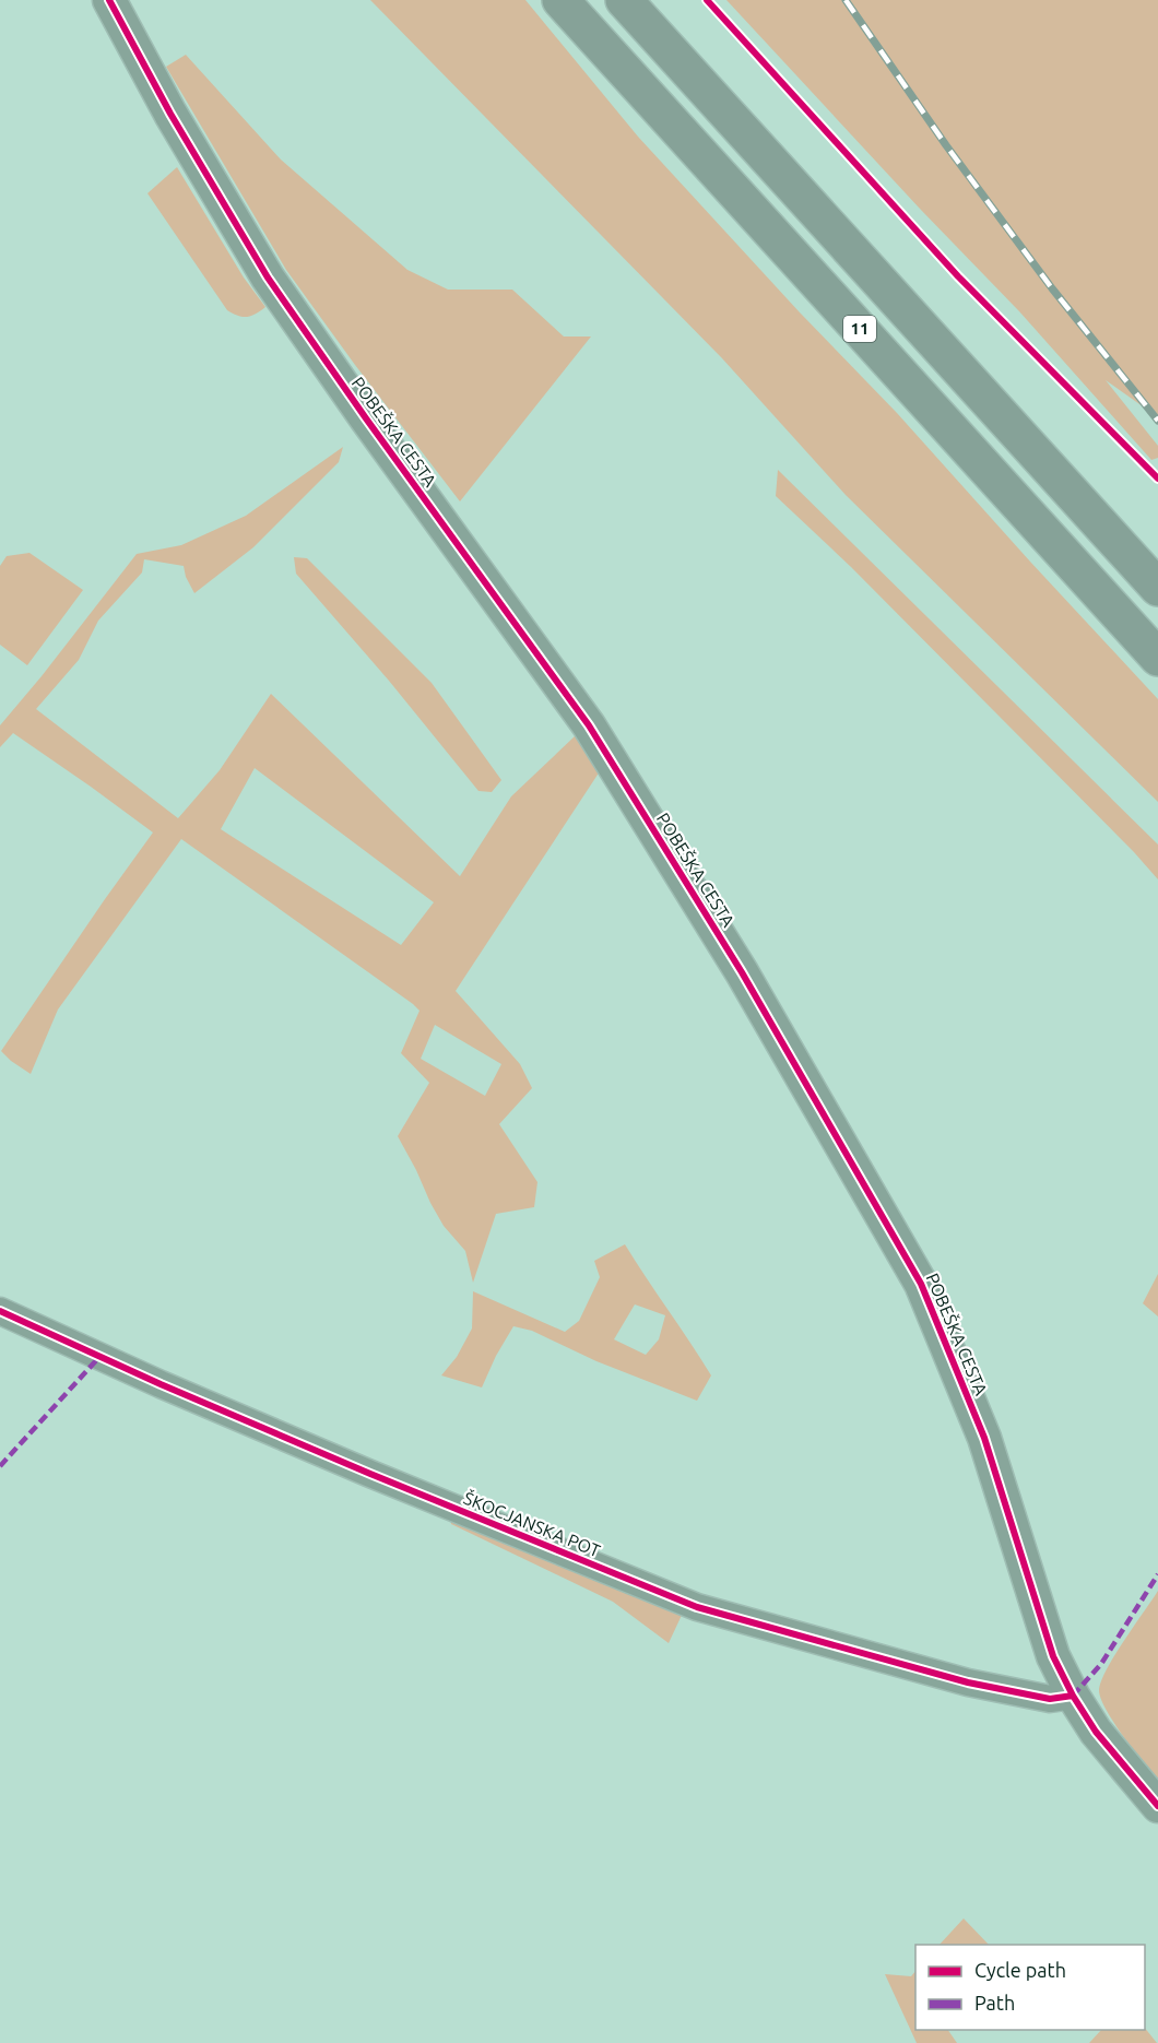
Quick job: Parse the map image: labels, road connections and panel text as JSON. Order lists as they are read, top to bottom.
{
  "streets": {
    "highway": ["11"],
    "street": ["POBEŠKA CESTA", "ŠKOCJANSKA POT"]
  },
  "crossings": [
    ["POBEŠKA CESTA", "ŠKOCJANSKA POT"]
  ],
  "legend": ["Cycle path", "Path"]
}
